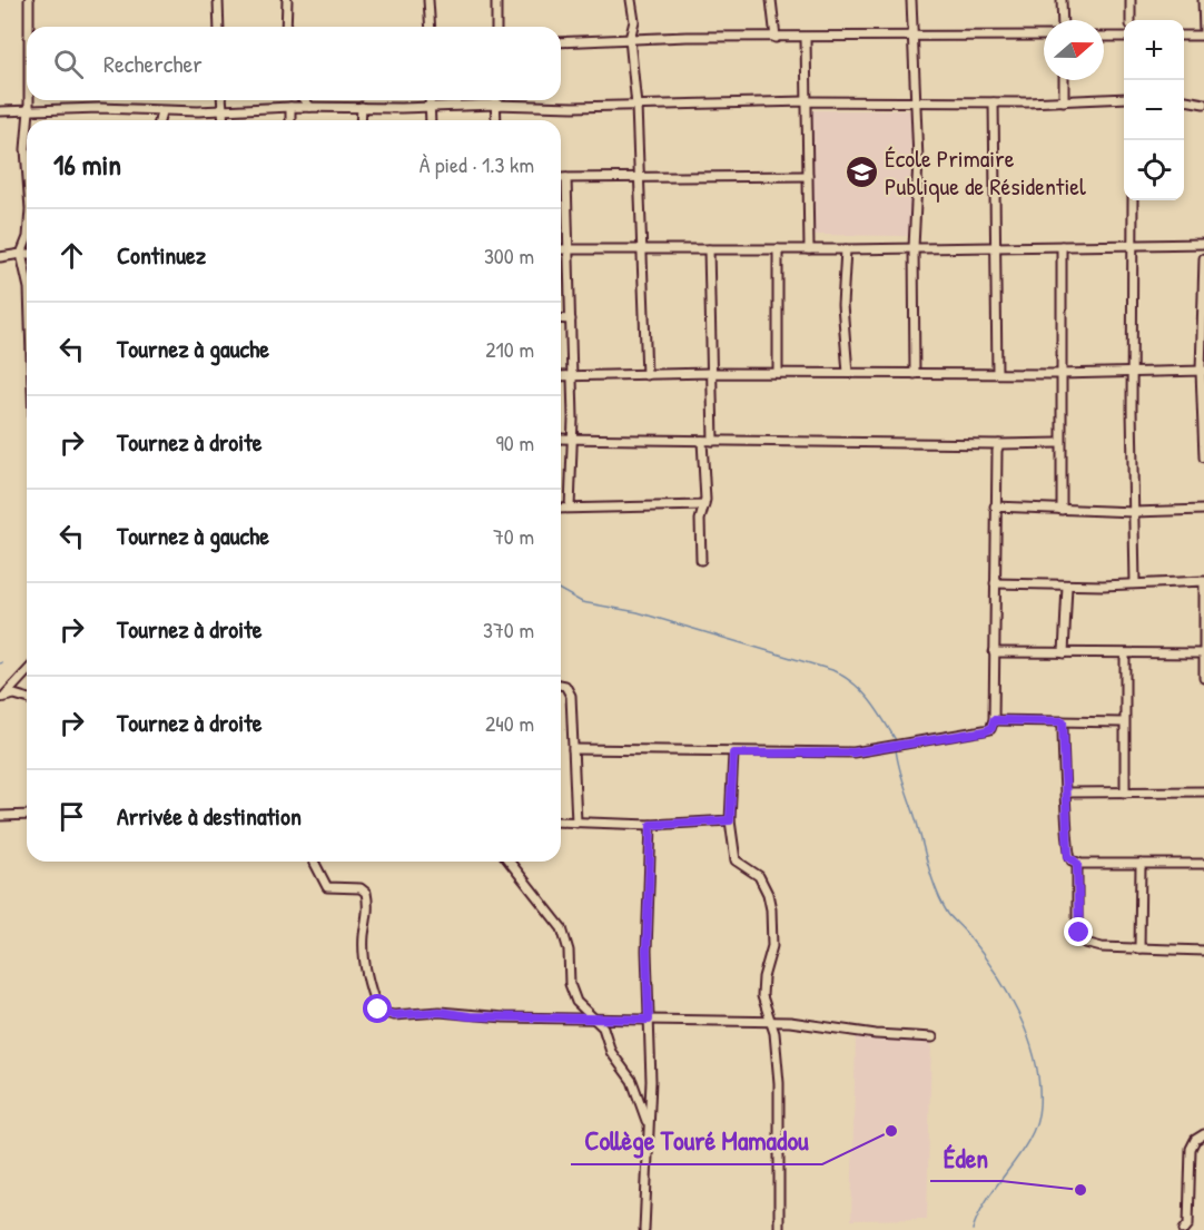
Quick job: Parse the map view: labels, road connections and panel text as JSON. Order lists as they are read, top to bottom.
{
  "places": {
    "school or university": ["École Primaire Publique de Résidentiel"],
    "other": ["Collège Touré Mamadou", "Éden"]
  },
  "north": "right",
  "page": {
    "map_buttons": ["+", "−"],
    "search": "Rechercher",
    "heading": ["16 min", "À pied · 1.3 km"],
    "list": [
      ["Continuez", "300 m"],
      ["Tournez à gauche", "210 m"],
      ["Tournez à droite", "90 m"],
      ["Tournez à gauche", "70 m"],
      ["Tournez à droite", "370 m"],
      ["Tournez à droite", "240 m"],
      "Arrivée à destination"
    ]
  }
}
